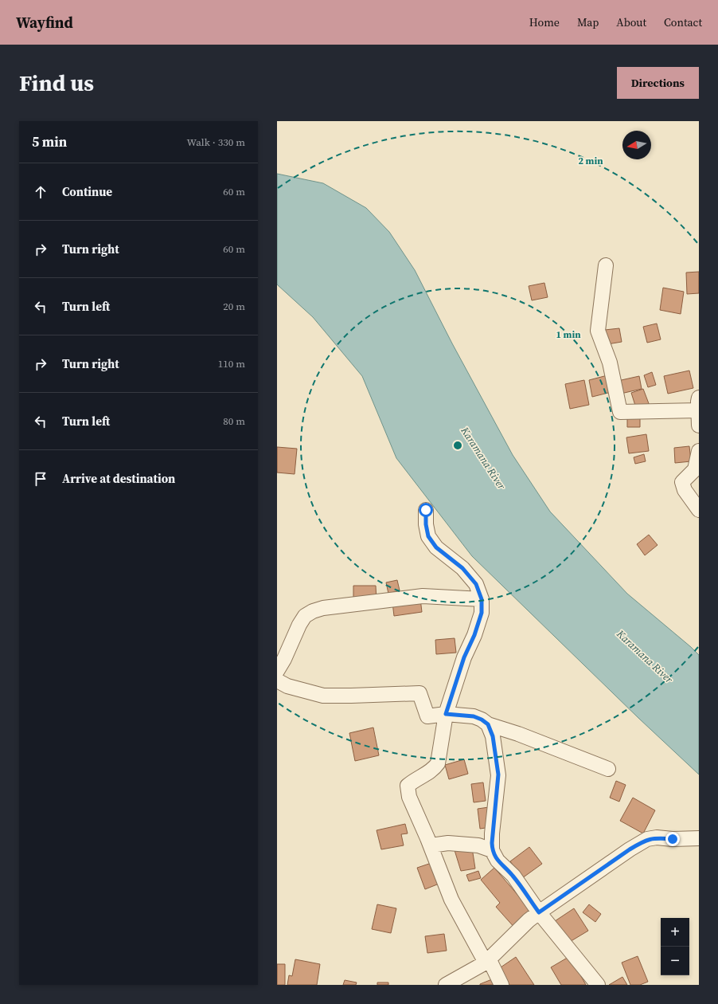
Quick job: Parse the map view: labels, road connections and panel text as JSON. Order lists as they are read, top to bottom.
{
  "water": ["Karamana River"],
  "north": "left",
  "page": {
    "header": "Wayfind",
    "nav": [
      "Home",
      "Map",
      "About",
      "Contact"
    ],
    "buttons": "Directions",
    "title": "Find us",
    "heading": ["5 min", "Walk · 330 m"],
    "list": [
      ["Continue", "60 m"],
      ["Turn right", "60 m"],
      ["Turn left", "20 m"],
      ["Turn right", "110 m"],
      ["Turn left", "80 m"],
      "Arrive at destination"
    ],
    "map_buttons": ["+", "−"]
  },
  "rings": ["2 min", "1 min"]
}
